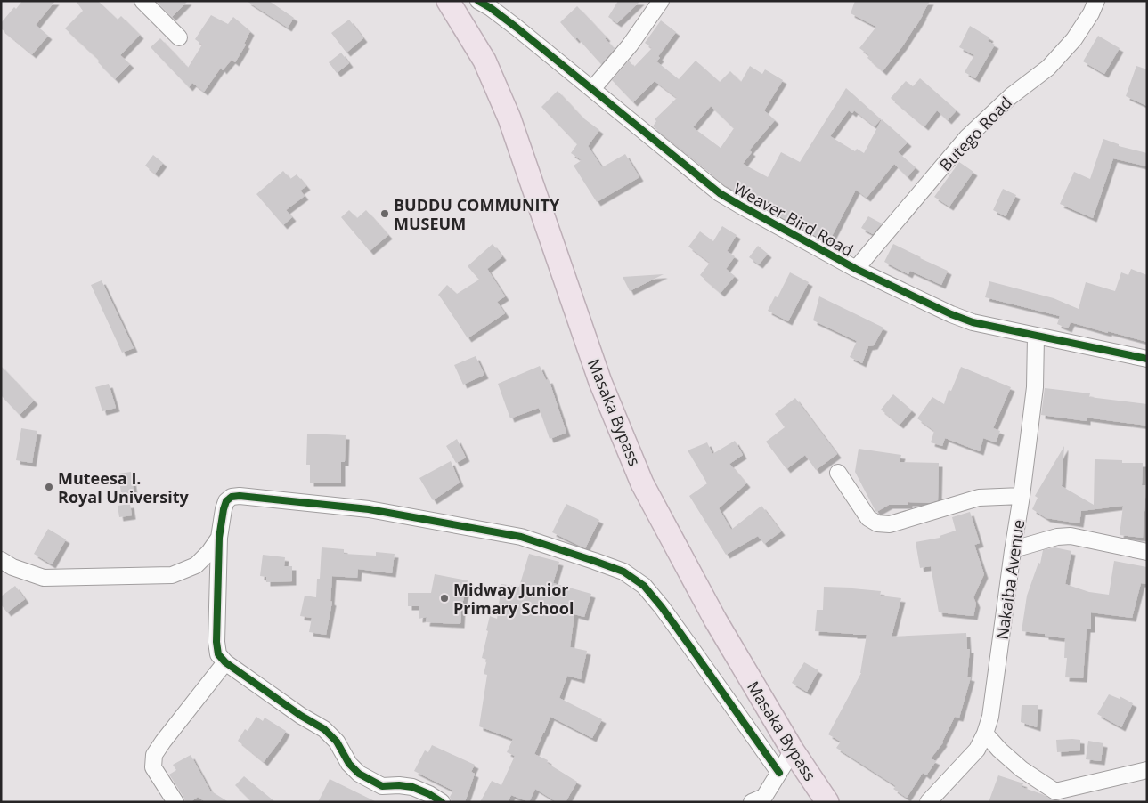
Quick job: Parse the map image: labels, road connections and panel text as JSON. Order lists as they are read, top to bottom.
{
  "streets": {
    "highway": ["Masaka Bypass"],
    "street": ["Butego Road", "Weaver Bird Road", "Nakaiba Avenue"]
  },
  "crossings": [
    ["Butego Road", "Weaver Bird Road"],
    ["Weaver Bird Road", "Nakaiba Avenue"]
  ],
  "places": ["BUDDU COMMUNITY MUSEUM", "Muteesa I. Royal University", "Midway Junior Primary School"]
}
